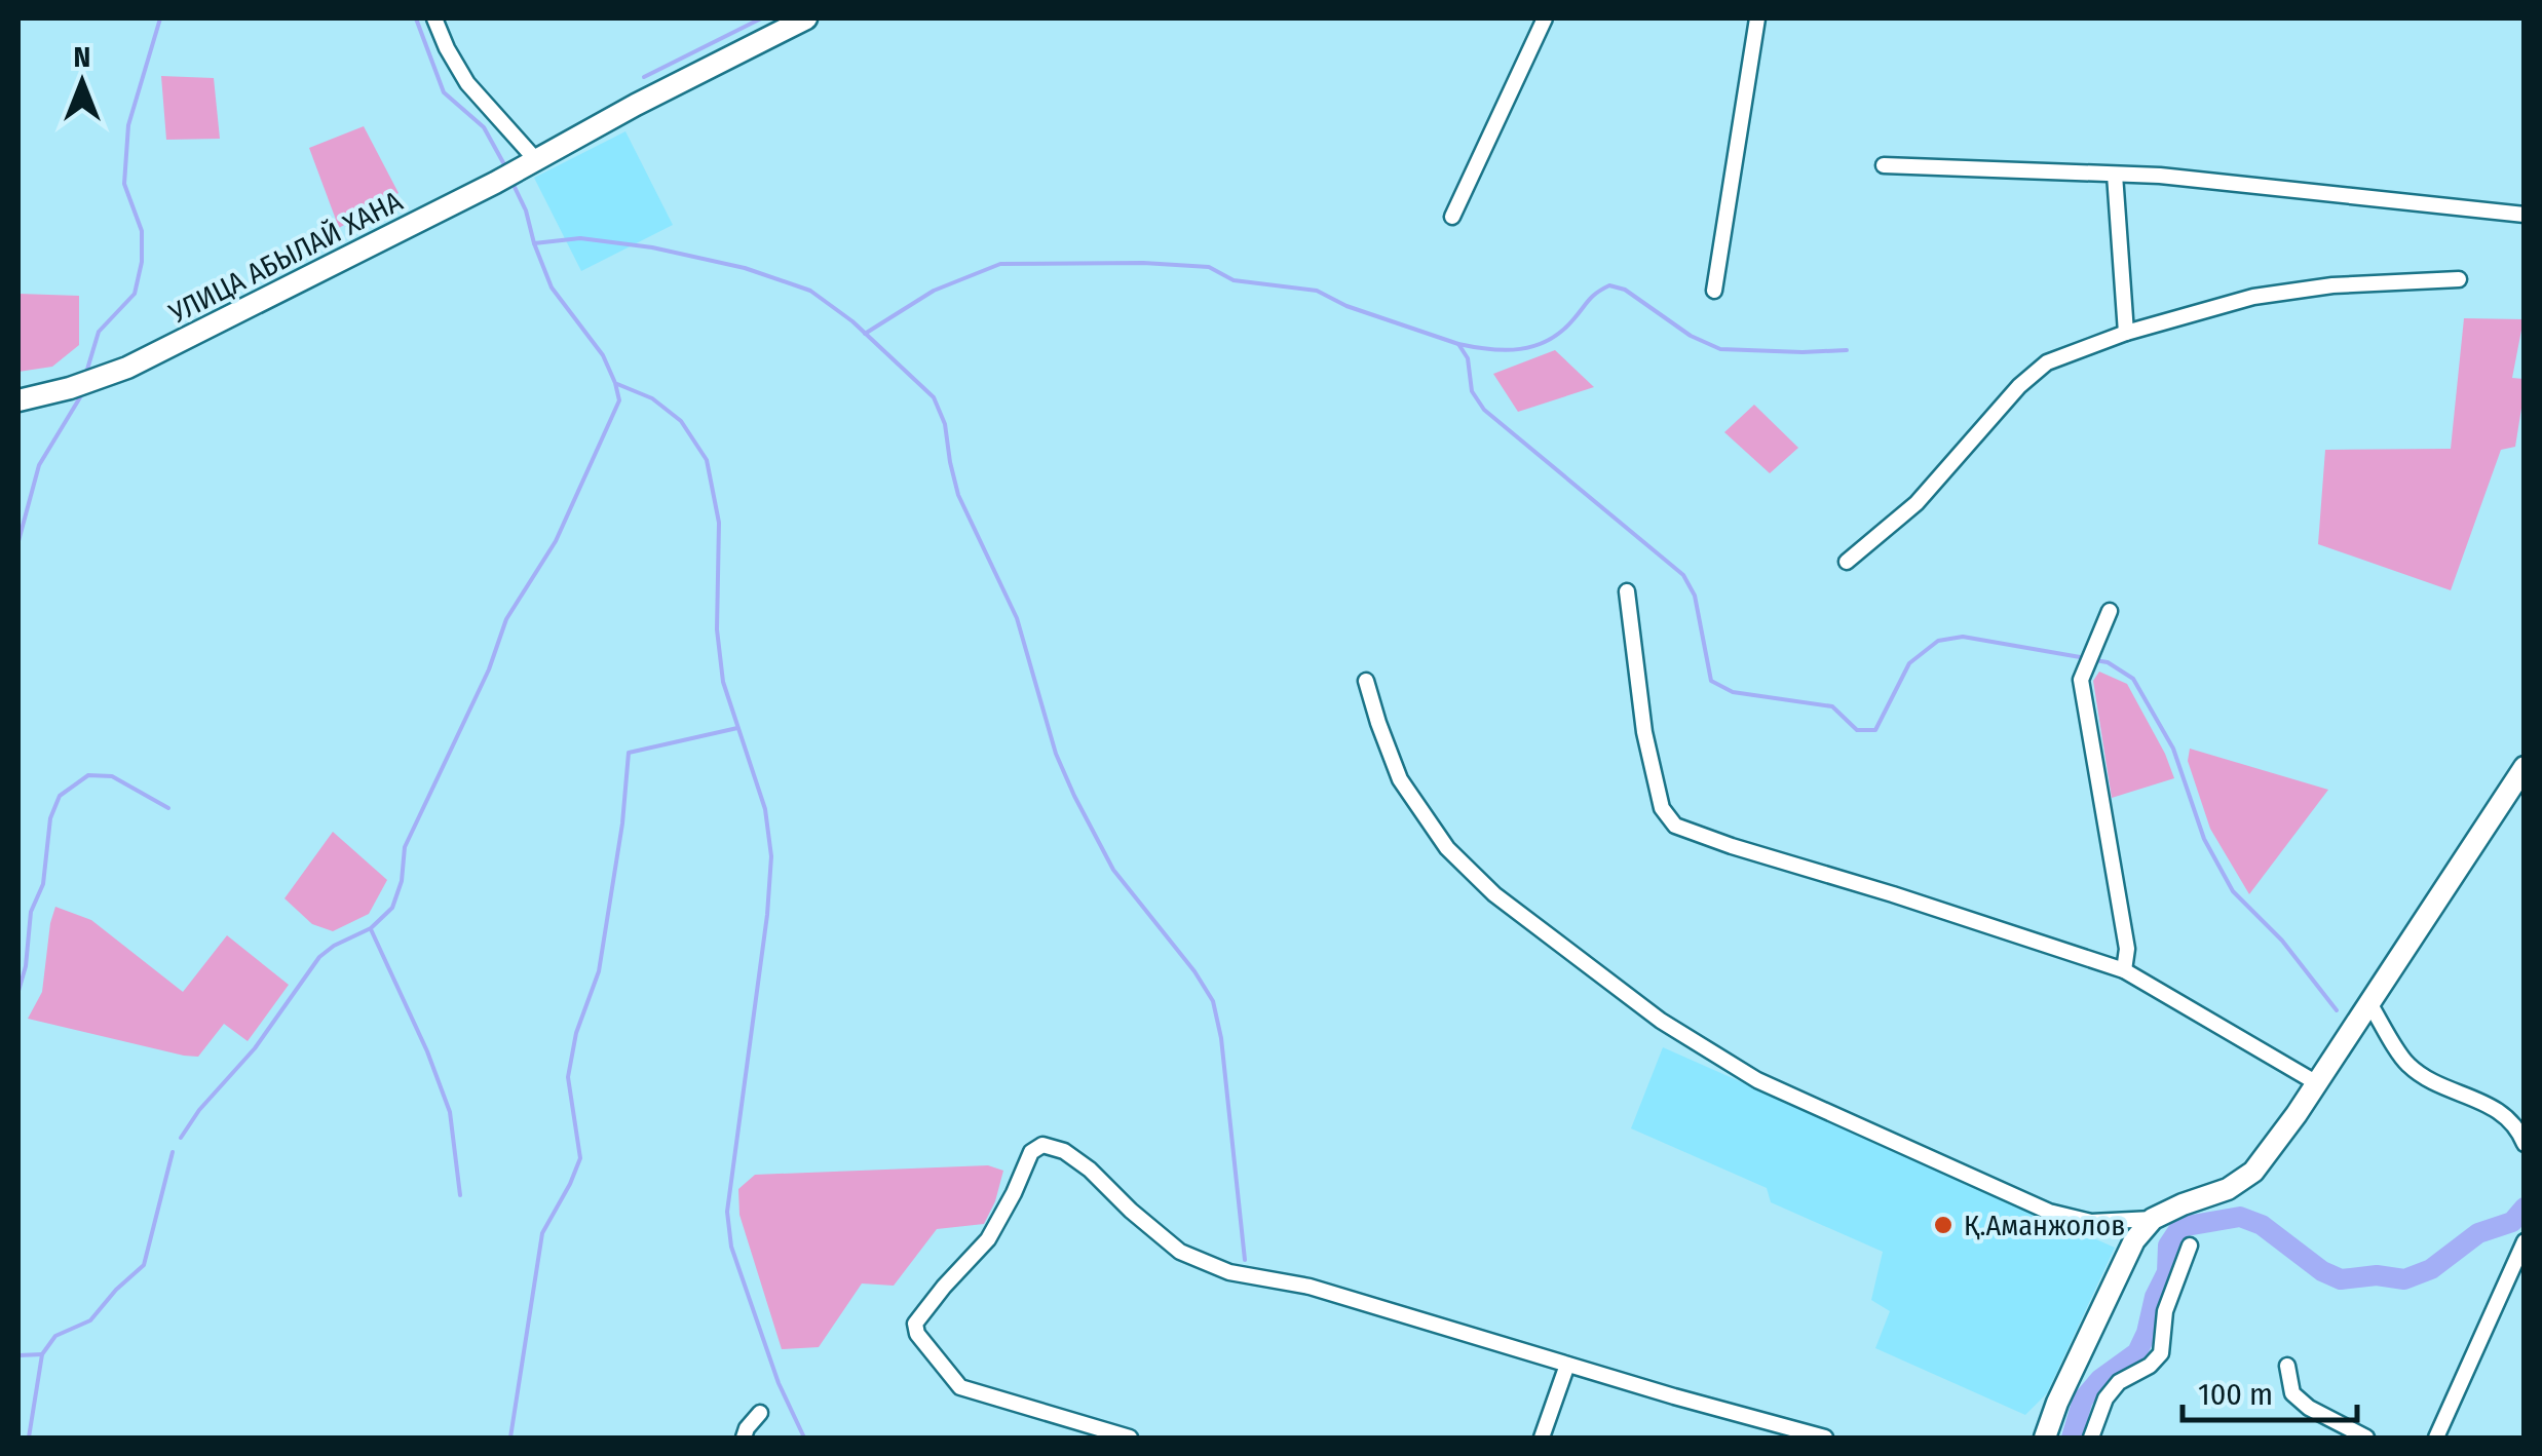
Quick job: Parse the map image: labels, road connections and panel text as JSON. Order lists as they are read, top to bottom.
{
  "streets": {
    "main road": ["УЛИЦА АБЫЛАЙ ХАНА"]
  },
  "places": ["Қ.Аманжолов"],
  "scale_bar": "100 m",
  "north": "top"
}
